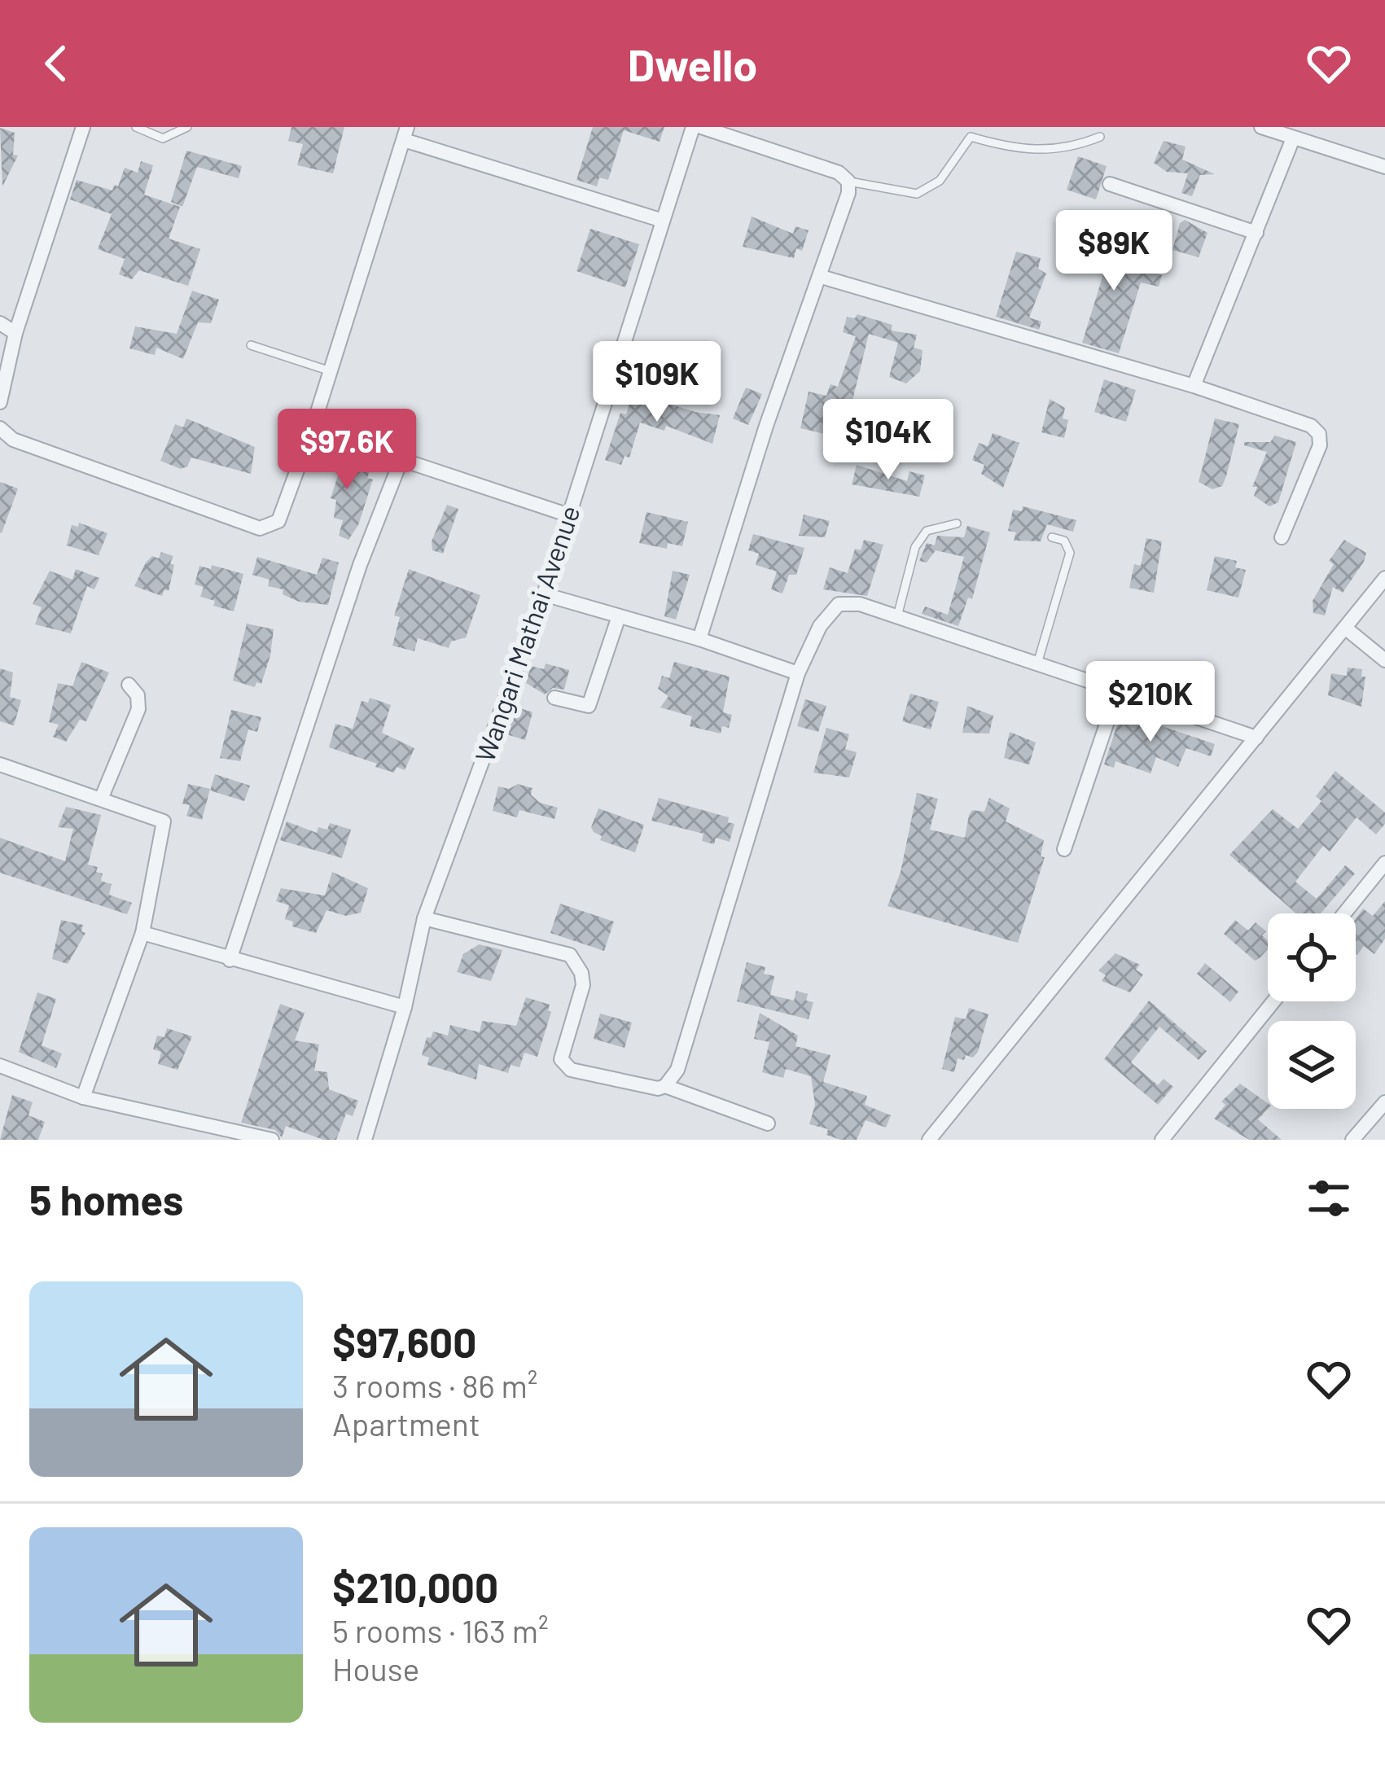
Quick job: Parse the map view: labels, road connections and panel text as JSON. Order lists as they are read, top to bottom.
{
  "streets": {
    "street": ["Wangari Mathai Avenue"]
  },
  "page": {
    "header": "Dwello",
    "price": [
      "$89K",
      "$109K",
      "$104K",
      "$97.6K",
      "$210K"
    ],
    "heading": "5 homes",
    "list": [
      {
        "name": "$97,600",
        "note": "3 rooms · 86 m² · Apartment"
      },
      {
        "name": "$210,000",
        "note": "5 rooms · 163 m² · House"
      }
    ]
  }
}
